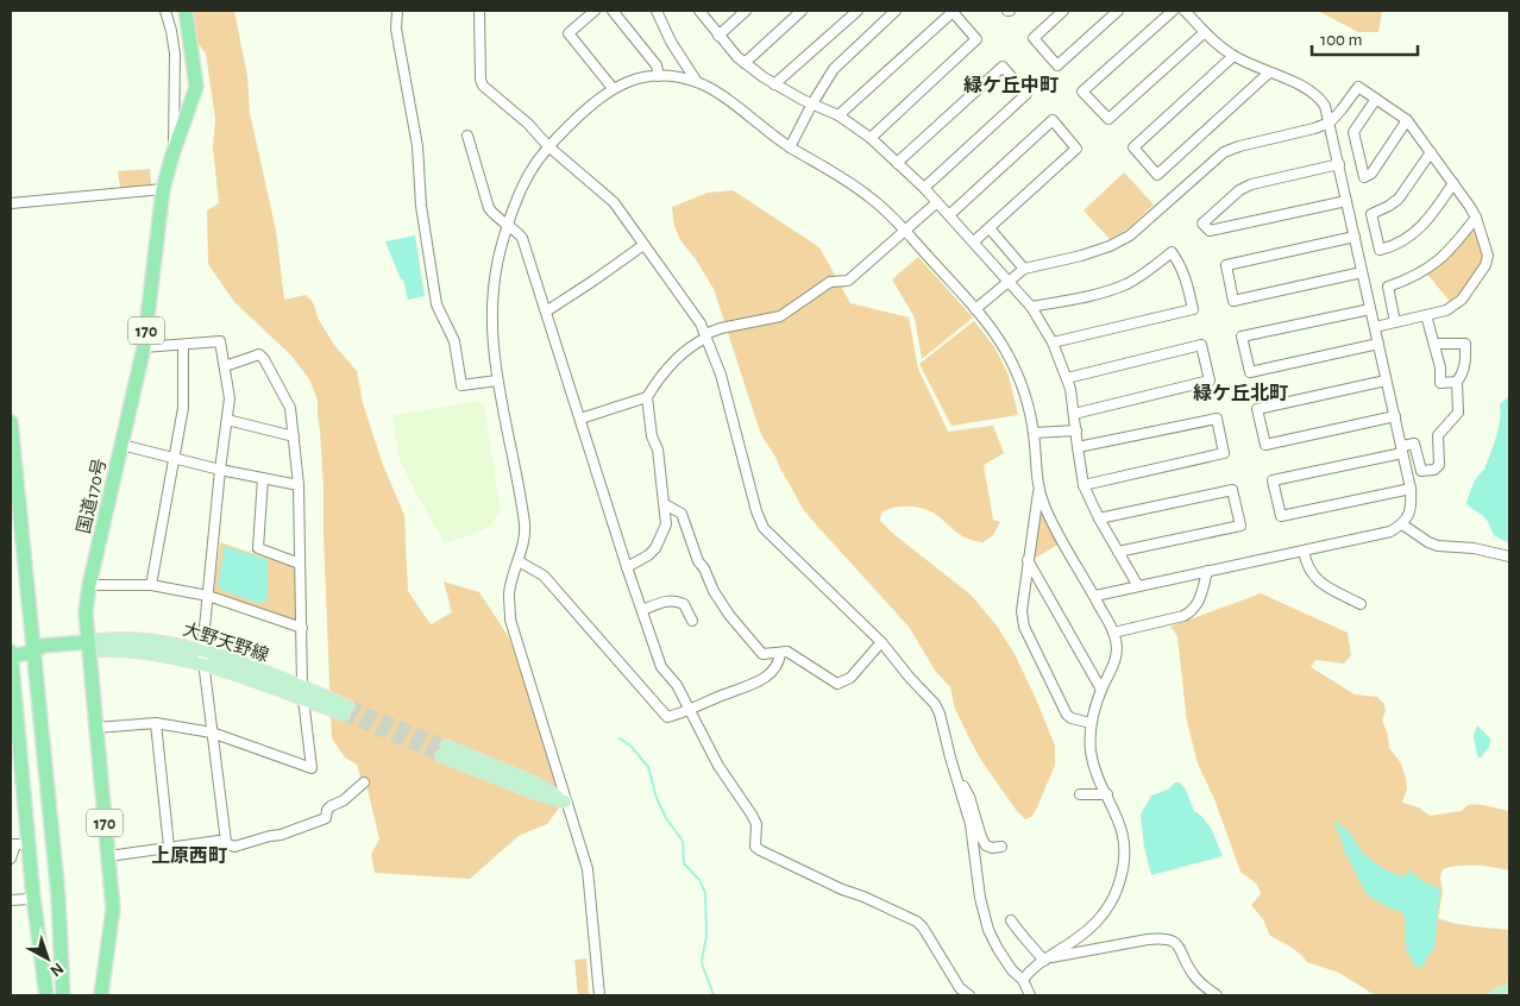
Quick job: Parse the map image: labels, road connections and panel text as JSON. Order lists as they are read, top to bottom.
{
  "streets": {
    "highway": ["170", "国道170号"],
    "main road": ["大野天野線"]
  },
  "crossings": [
    ["国道170号", "大野天野線"]
  ],
  "districts": ["緑ケ丘中町", "緑ケ丘北町", "上原西町"],
  "scale_bar": "100 m",
  "north": "bottom right"
}
